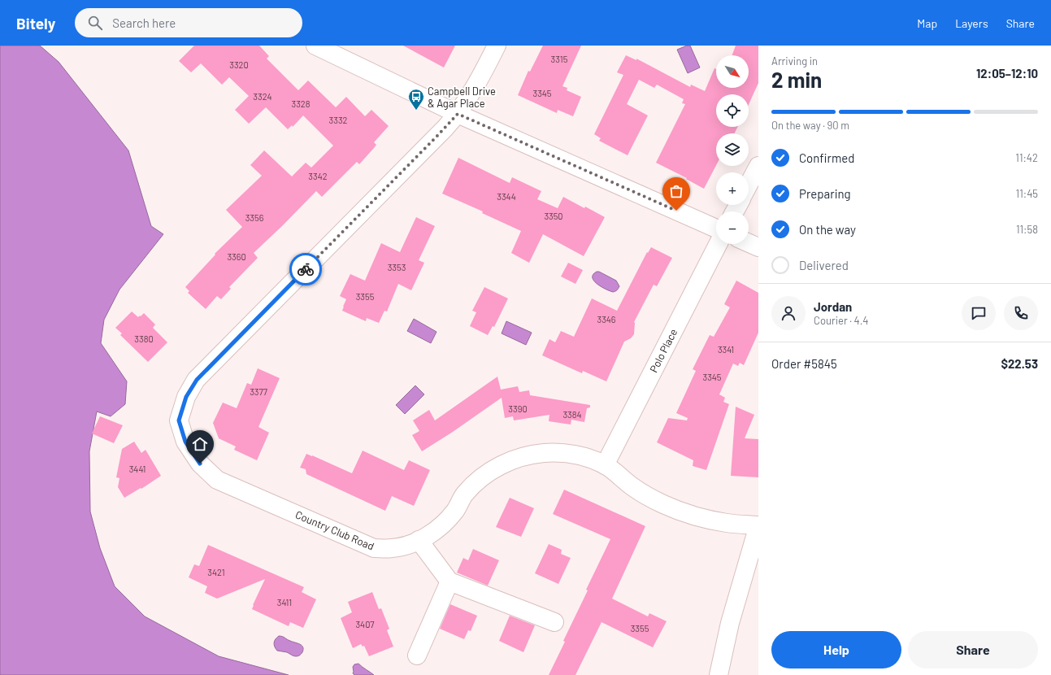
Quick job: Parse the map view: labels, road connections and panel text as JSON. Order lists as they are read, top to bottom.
{
  "streets": {
    "street": ["Polo Place", "Country Club Road"]
  },
  "crossings": [
    ["Polo Place", "Country Club Road"]
  ],
  "places": {
    "bus stop": ["Campbell Drive & Agar Place"]
  },
  "house_numbers": [
    "3315",
    "3320",
    "3345",
    "3324",
    "3328",
    "3332",
    "3342",
    "3344",
    "3350",
    "3356",
    "3360",
    "3353",
    "3355",
    "3346",
    "3380",
    "3341",
    "3345",
    "3377",
    "3390",
    "3384",
    "3441",
    "3421",
    "3411",
    "3407",
    "3355"
  ],
  "north": "bottom right",
  "page": {
    "header": "Bitely",
    "search": "Search here",
    "nav": ["Map", "Layers", "Share"],
    "heading": ["2 min", "Arriving in", "12:05–12:10"],
    "panel": [
      "Jordan",
      "Courier · 4.4",
      "Order #5845",
      "$22.53"
    ],
    "map_buttons": ["+", "−"],
    "bar": "On the way · 90 m",
    "list": [
      ["Confirmed", "11:42"],
      ["Preparing", "11:45"],
      ["On the way", "11:58"],
      "Delivered"
    ],
    "buttons": ["Help", "Share"]
  }
}
